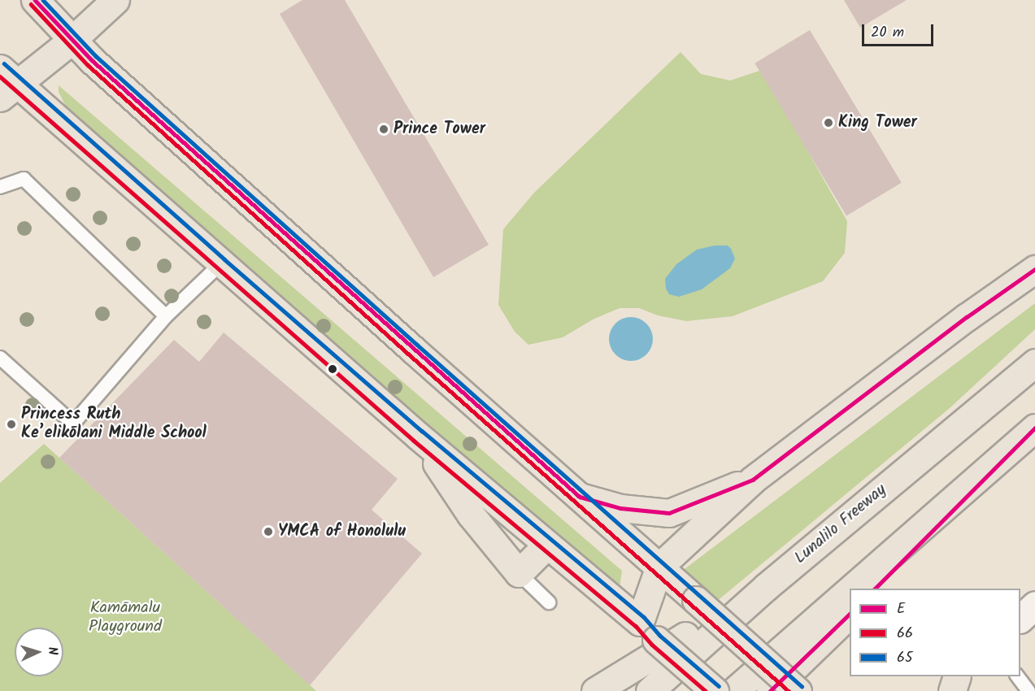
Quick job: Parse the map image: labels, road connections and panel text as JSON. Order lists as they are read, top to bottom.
{
  "streets": {
    "main road": ["Lunalilo Freeway"]
  },
  "parks": ["Kamāmalu Playground"],
  "places": [
    "King Tower",
    "Prince Tower",
    "Princess Ruth Ke’elikōlani Middle School",
    "YMCA of Honolulu"
  ],
  "lines": ["transit line E", "transit line 65", "transit line 66"],
  "legend": ["E", "66", "65"],
  "scale_bar": "20 m",
  "north": "right"
}
